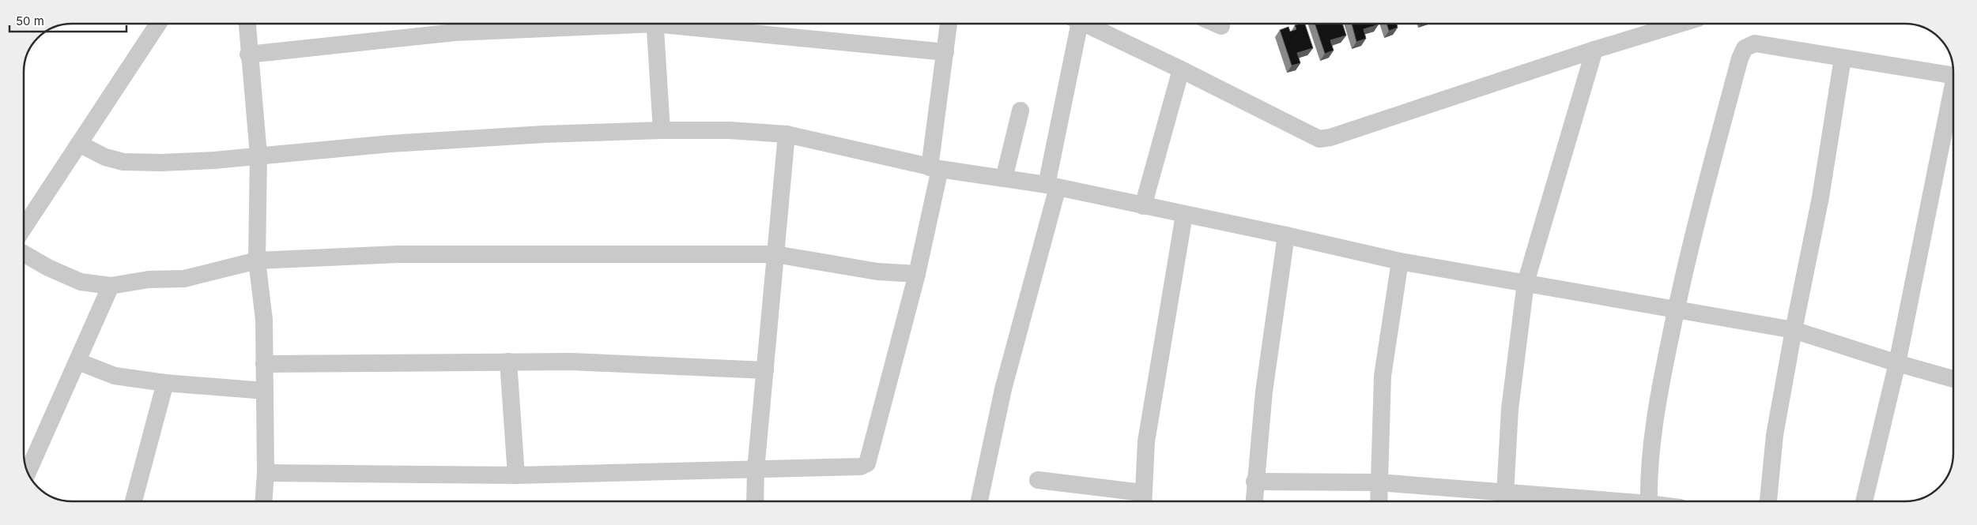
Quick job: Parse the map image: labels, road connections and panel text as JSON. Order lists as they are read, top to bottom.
{
  "scale_bar": "50 m"
}
